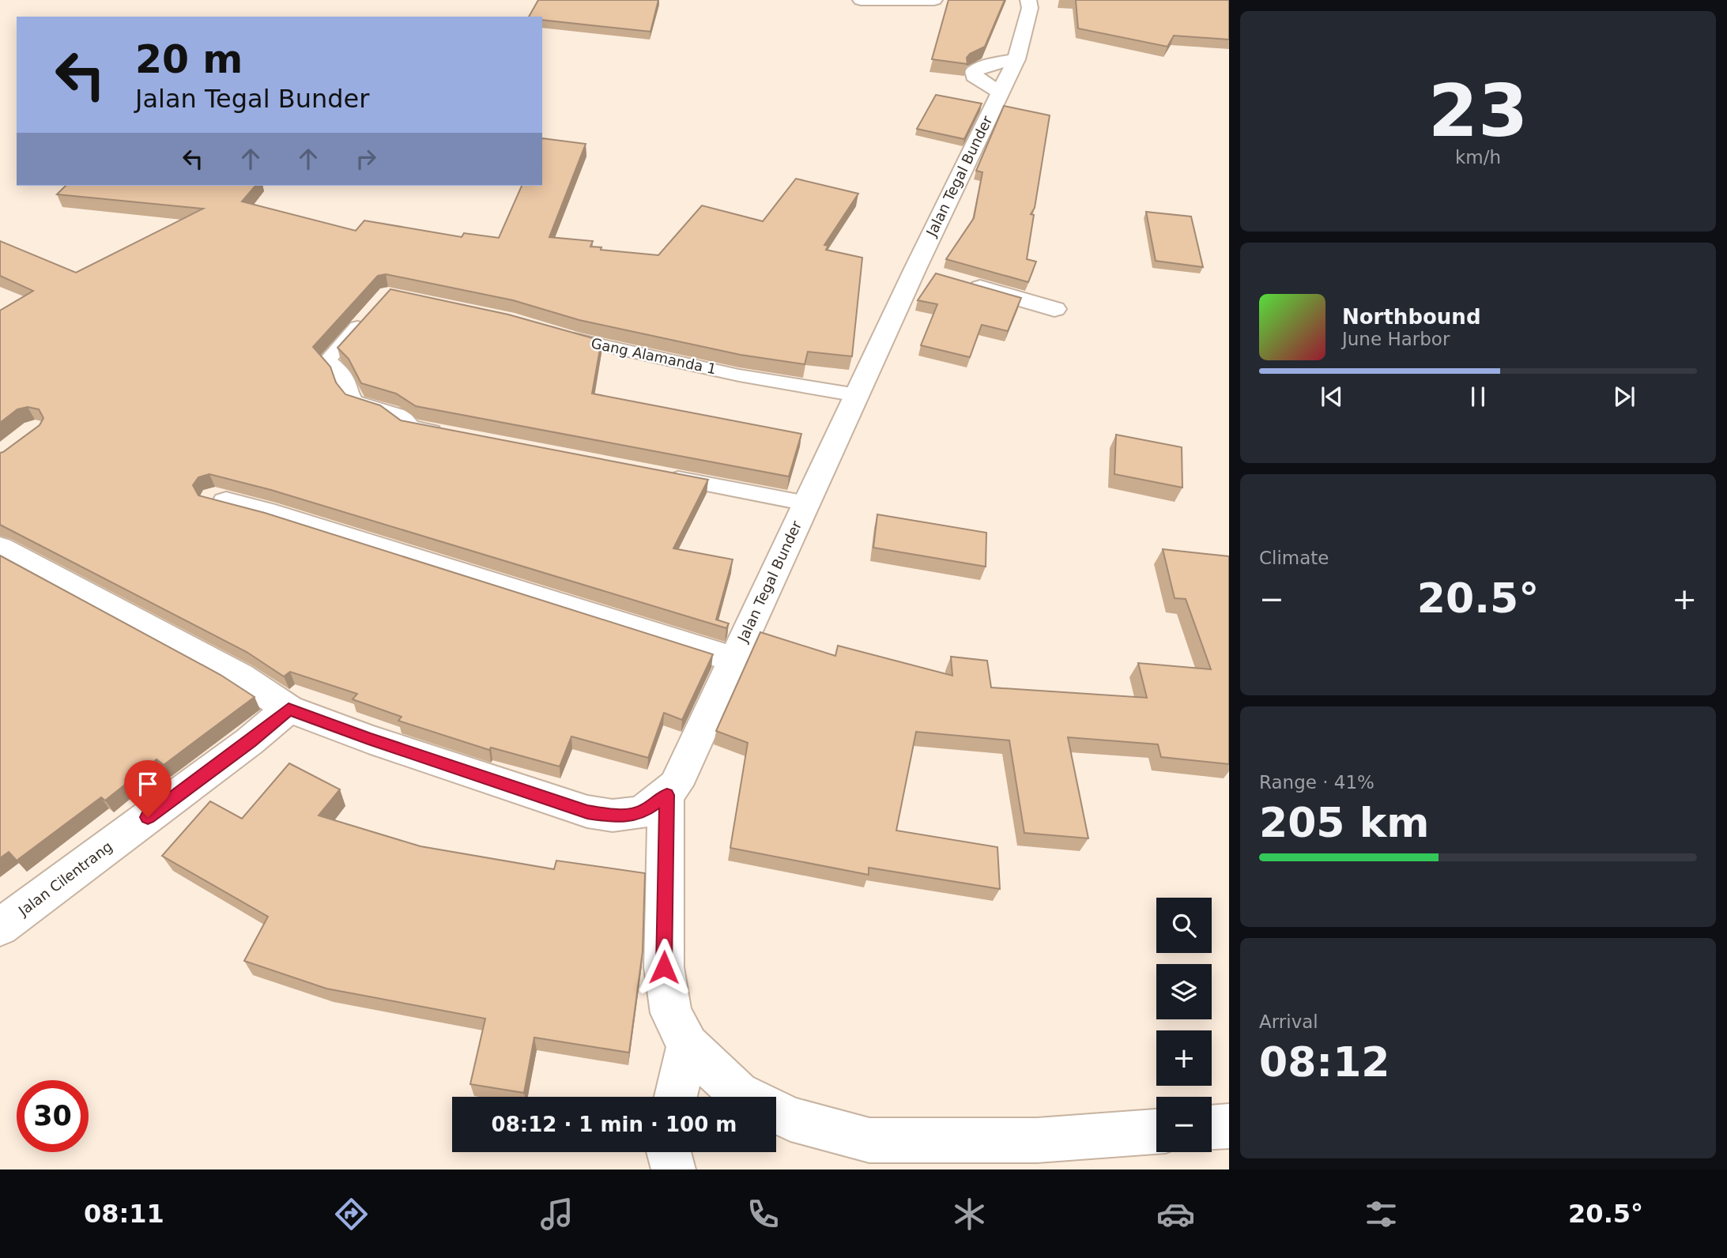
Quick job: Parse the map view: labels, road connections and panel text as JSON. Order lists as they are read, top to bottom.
{
  "streets": {
    "street": ["Jalan Tegal Bunder", "Jalan Cilentrang"],
    "lane": ["Gang Alamanda 1"]
  },
  "crossings": [
    ["Jalan Tegal Bunder", "Gang Alamanda 1"],
    ["Jalan Tegal Bunder", "Jalan Cilentrang"]
  ],
  "page": {
    "tile": [
      ["23", "km/h"],
      "Climate",
      ["Range · 41%", "205 km"],
      ["Arrival", "08:12"]
    ],
    "turn": ["20 m", "Jalan Tegal Bunder"],
    "song": ["Northbound", "June Harbor"],
    "heat": ["−", "20.5°", "+"],
    "map_buttons": ["+", "−"],
    "limit": "30",
    "trip": "08:12 · 1 min · 100 m",
    "tabs": ["08:11", "20.5°"]
  }
}
